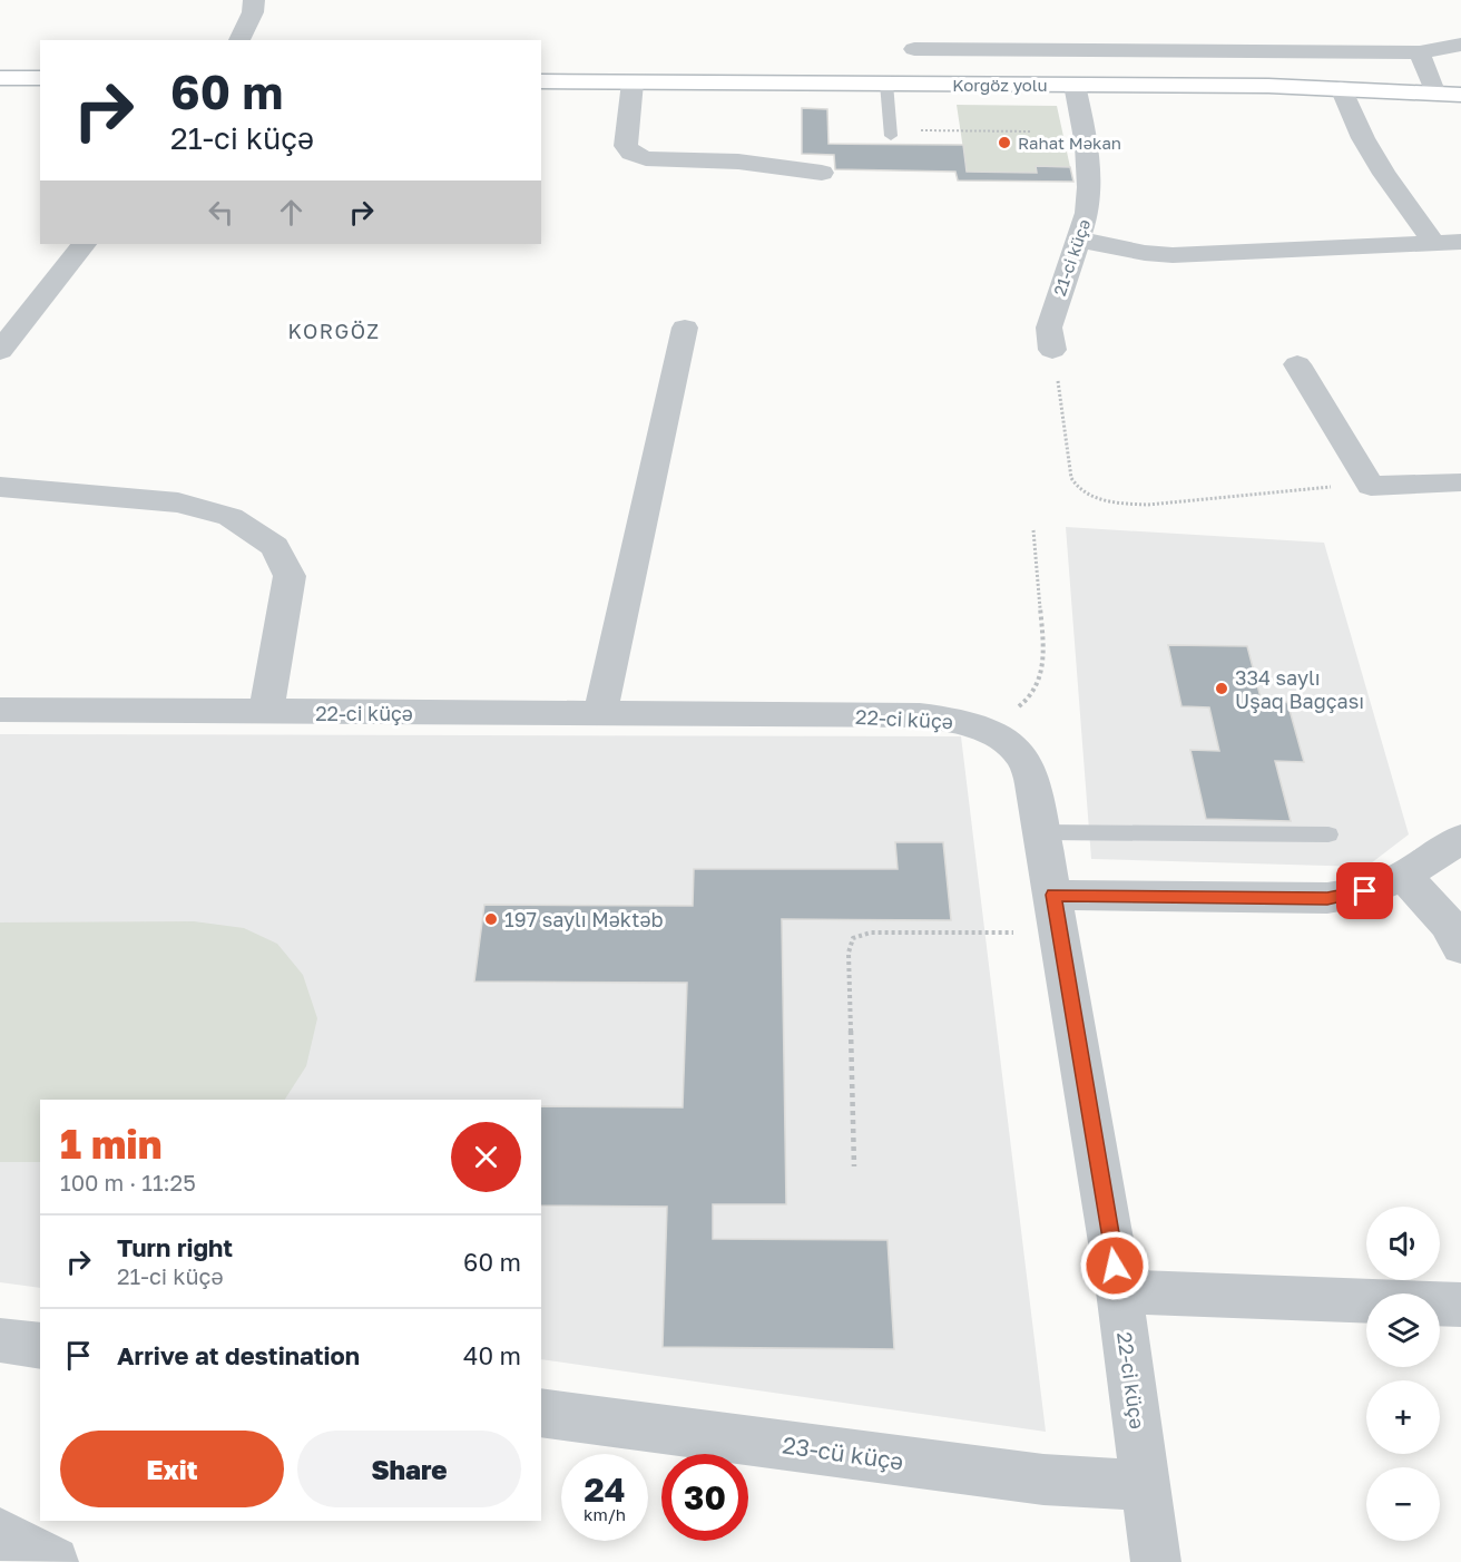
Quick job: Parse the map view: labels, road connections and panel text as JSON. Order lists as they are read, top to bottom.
{
  "streets": {
    "main road": ["Korgöz yolu"],
    "street": ["21-ci küçə", "22-ci küçə", "23-cü küçə"]
  },
  "crossings": [
    ["Korgöz yolu", "21-ci küçə"],
    ["22-ci küçə", "23-cü küçə"]
  ],
  "districts": ["KORGÖZ"],
  "places": ["Rahat Məkan", "334 saylı Uşaq Bağçası", "197 saylı Məktəb"],
  "page": {
    "turn": ["60 m", "21-ci küçə"],
    "heading": ["1 min", "100 m · 11:25"],
    "map_buttons": ["+", "−"],
    "list": [
      {
        "name": "Turn right",
        "note": "21-ci küçə",
        "value": "60 m"
      },
      {
        "name": "Arrive at destination",
        "value": "40 m"
      }
    ],
    "buttons": ["Exit", "Share"],
    "speed": "24 km/h",
    "limit": "30"
  }
}
